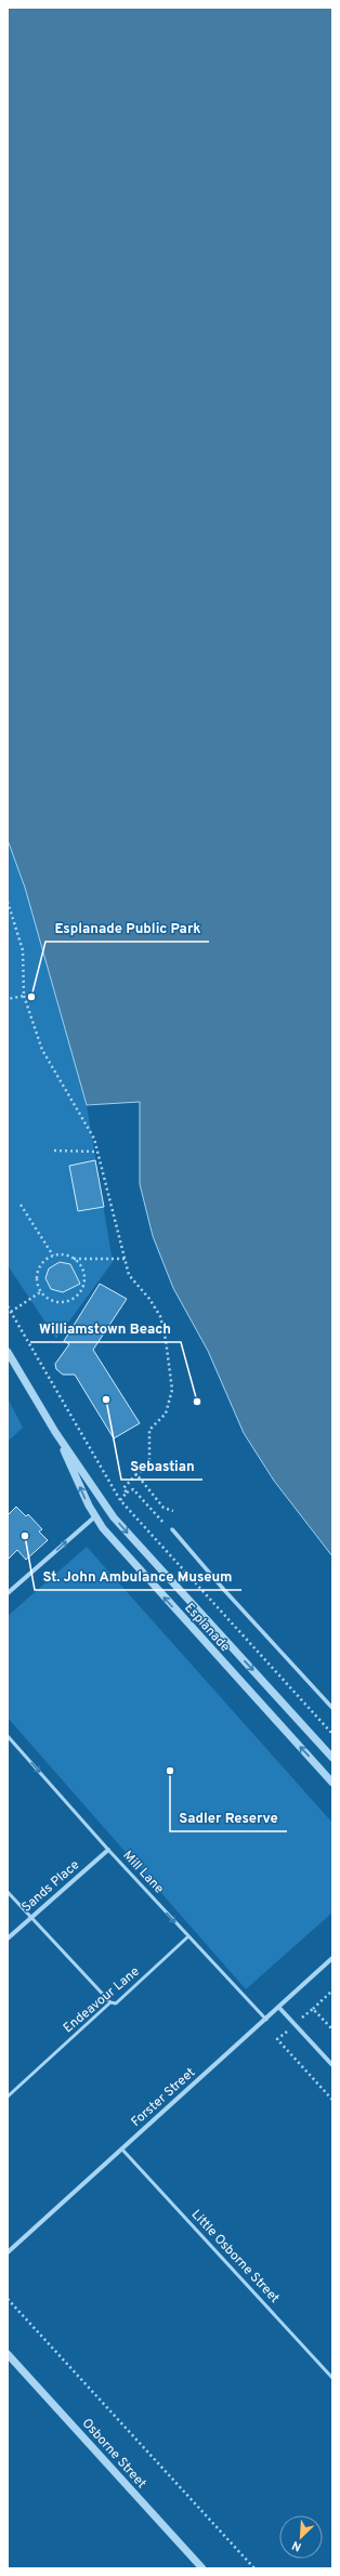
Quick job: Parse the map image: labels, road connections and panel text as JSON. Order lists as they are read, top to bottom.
{
  "streets": {
    "street": [
      "Esplanade",
      "Sands Place",
      "Forster Street",
      "Osborne Street"
    ],
    "lane": ["Mill Lane", "Endeavour Lane", "Little Osborne Street"]
  },
  "crossings": [
    ["Mill Lane", "Sands Place"],
    ["Mill Lane", "Endeavour Lane"],
    ["Mill Lane", "Forster Street"],
    ["Forster Street", "Little Osborne Street"]
  ],
  "one_way": ["Mill Lane"],
  "places": [
    "Esplanade Public Park",
    "Sebastian",
    "Williamstown Beach",
    "St. John Ambulance Museum",
    "Sadler Reserve"
  ],
  "north": "bottom left"
}
